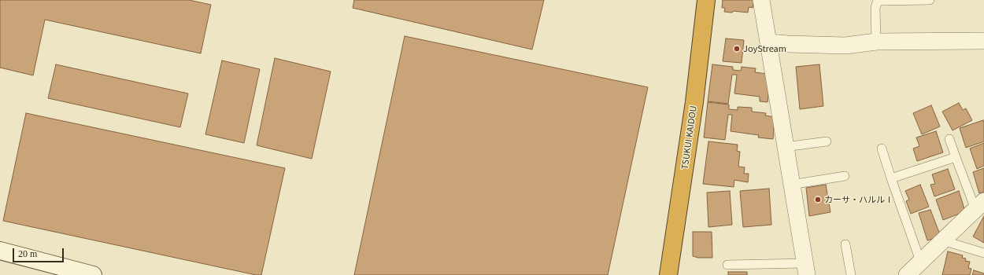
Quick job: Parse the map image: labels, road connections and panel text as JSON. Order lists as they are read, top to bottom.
{
  "streets": {
    "highway": ["TSUKUI KAIDOU"]
  },
  "places": ["JoyStream", "カーサ・ハルルⅠ"],
  "scale_bar": "20 m"
}
